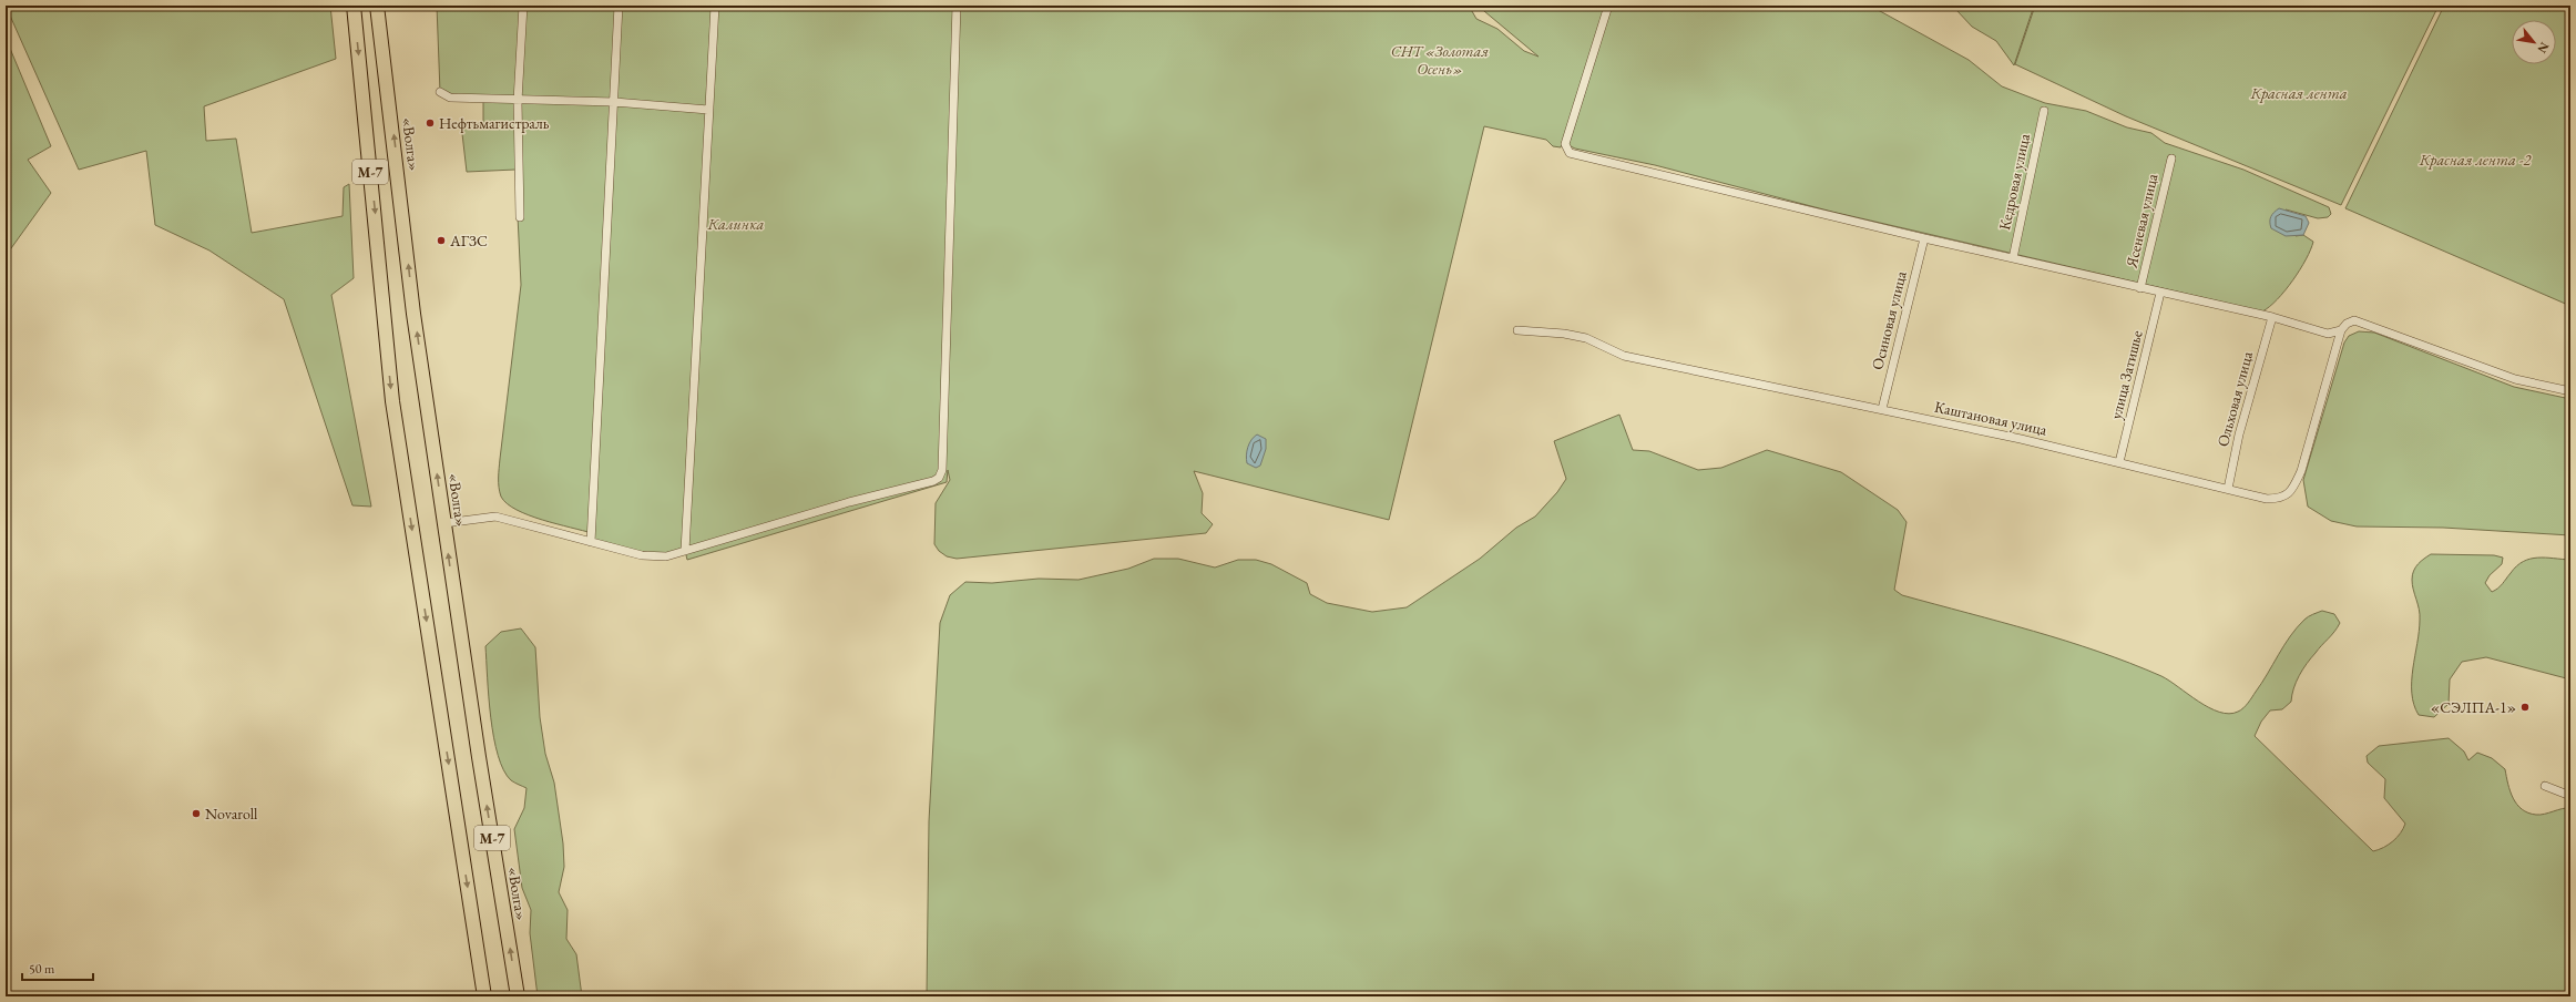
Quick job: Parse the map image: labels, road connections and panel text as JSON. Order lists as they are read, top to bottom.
{
  "streets": {
    "highway": ["«Волга»", "М-7"],
    "street": [
      "Кедровая улица",
      "Ясеневая улица",
      "Осиновая улица",
      "улица Затишье",
      "Ольховая улица",
      "Каштановая улица"
    ]
  },
  "crossings": [
    ["Осиновая улица", "Каштановая улица"],
    ["улица Затишье", "Каштановая улица"],
    ["Ольховая улица", "Каштановая улица"]
  ],
  "parks": [
    "СНТ «Золотая Осень»",
    "Красная лента",
    "Красная лента -2",
    "Калинка"
  ],
  "places": [
    "Нефтьмагистраль",
    "АГЗС",
    "«СЭЛПА-1»",
    "Novaroll"
  ],
  "scale_bar": "50 m",
  "north": "bottom right"
}
